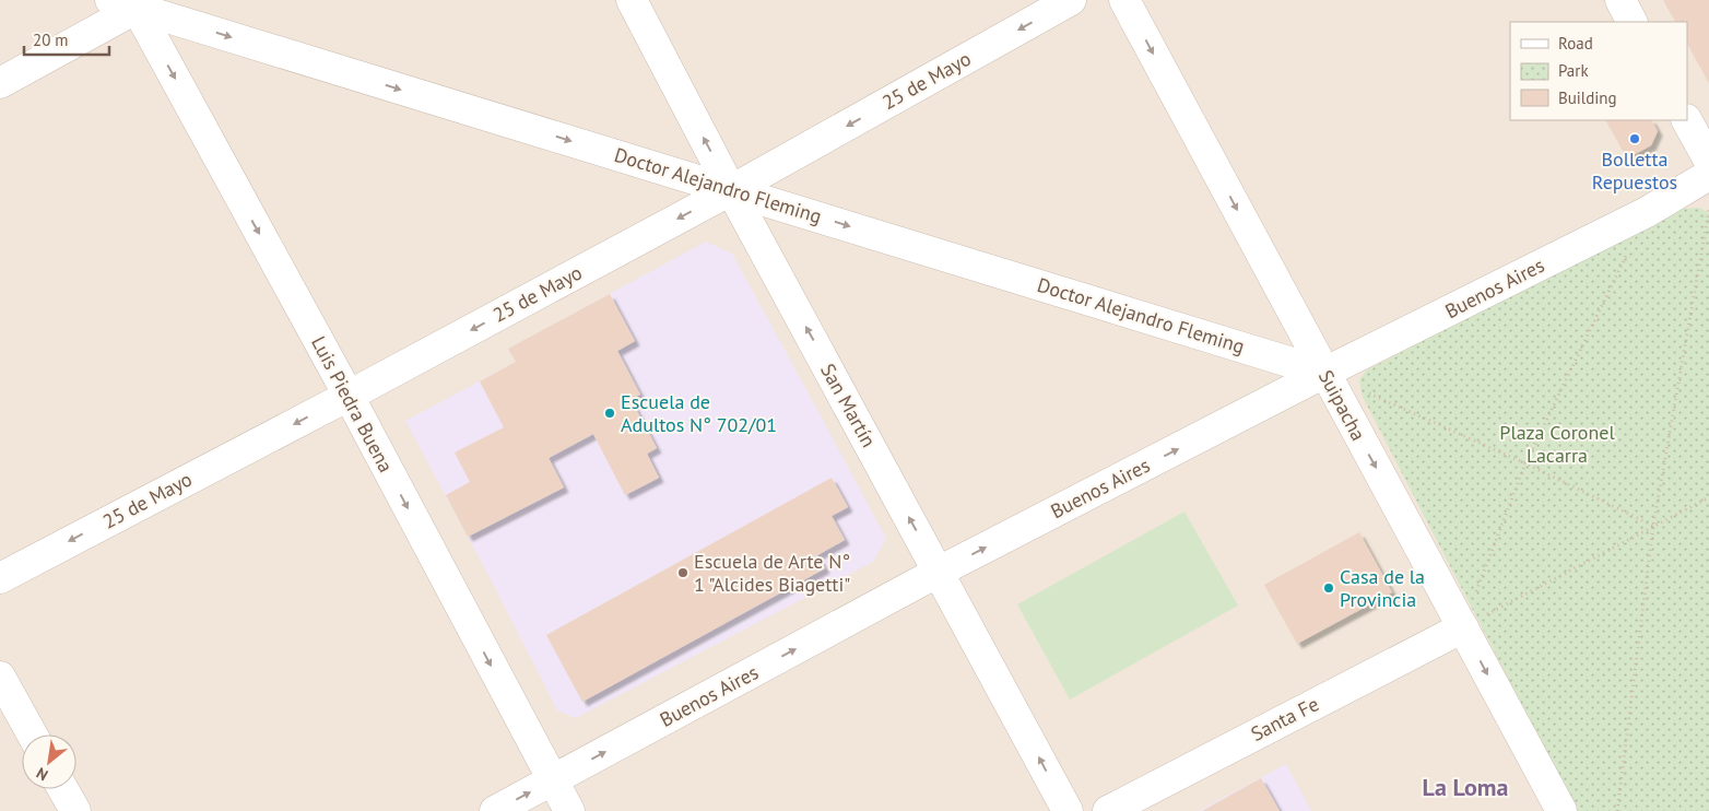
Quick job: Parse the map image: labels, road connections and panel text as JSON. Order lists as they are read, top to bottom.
{
  "streets": {
    "street": [
      "25 de Mayo",
      "Doctor Alejandro Fleming",
      "Buenos Aires",
      "Luis Piedra Buena",
      "San Martín",
      "Suipacha",
      "Santa Fe"
    ]
  },
  "crossings": [
    ["25 de Mayo", "Doctor Alejandro Fleming"],
    ["25 de Mayo", "Luis Piedra Buena"],
    ["25 de Mayo", "San Martín"],
    ["Doctor Alejandro Fleming", "Buenos Aires"],
    ["Doctor Alejandro Fleming", "Luis Piedra Buena"],
    ["Doctor Alejandro Fleming", "San Martín"],
    ["Doctor Alejandro Fleming", "Suipacha"],
    ["Buenos Aires", "Luis Piedra Buena"],
    ["Buenos Aires", "San Martín"],
    ["Buenos Aires", "Suipacha"],
    ["Suipacha", "Santa Fe"]
  ],
  "one_way": [
    "25 de Mayo",
    "Doctor Alejandro Fleming",
    "Buenos Aires",
    "Luis Piedra Buena",
    "San Martín",
    "Suipacha"
  ],
  "districts": ["La Loma"],
  "parks": ["Plaza Coronel Lacarra"],
  "places": [
    "Bolletta Repuestos",
    "Escuela de Adultos N° 702/01",
    "Escuela de Arte N° 1 \"Alcides Biagetti\"",
    "Casa de la Provincia"
  ],
  "legend": ["Road", "Park", "Building"],
  "scale_bar": "20 m",
  "north": "bottom left"
}
